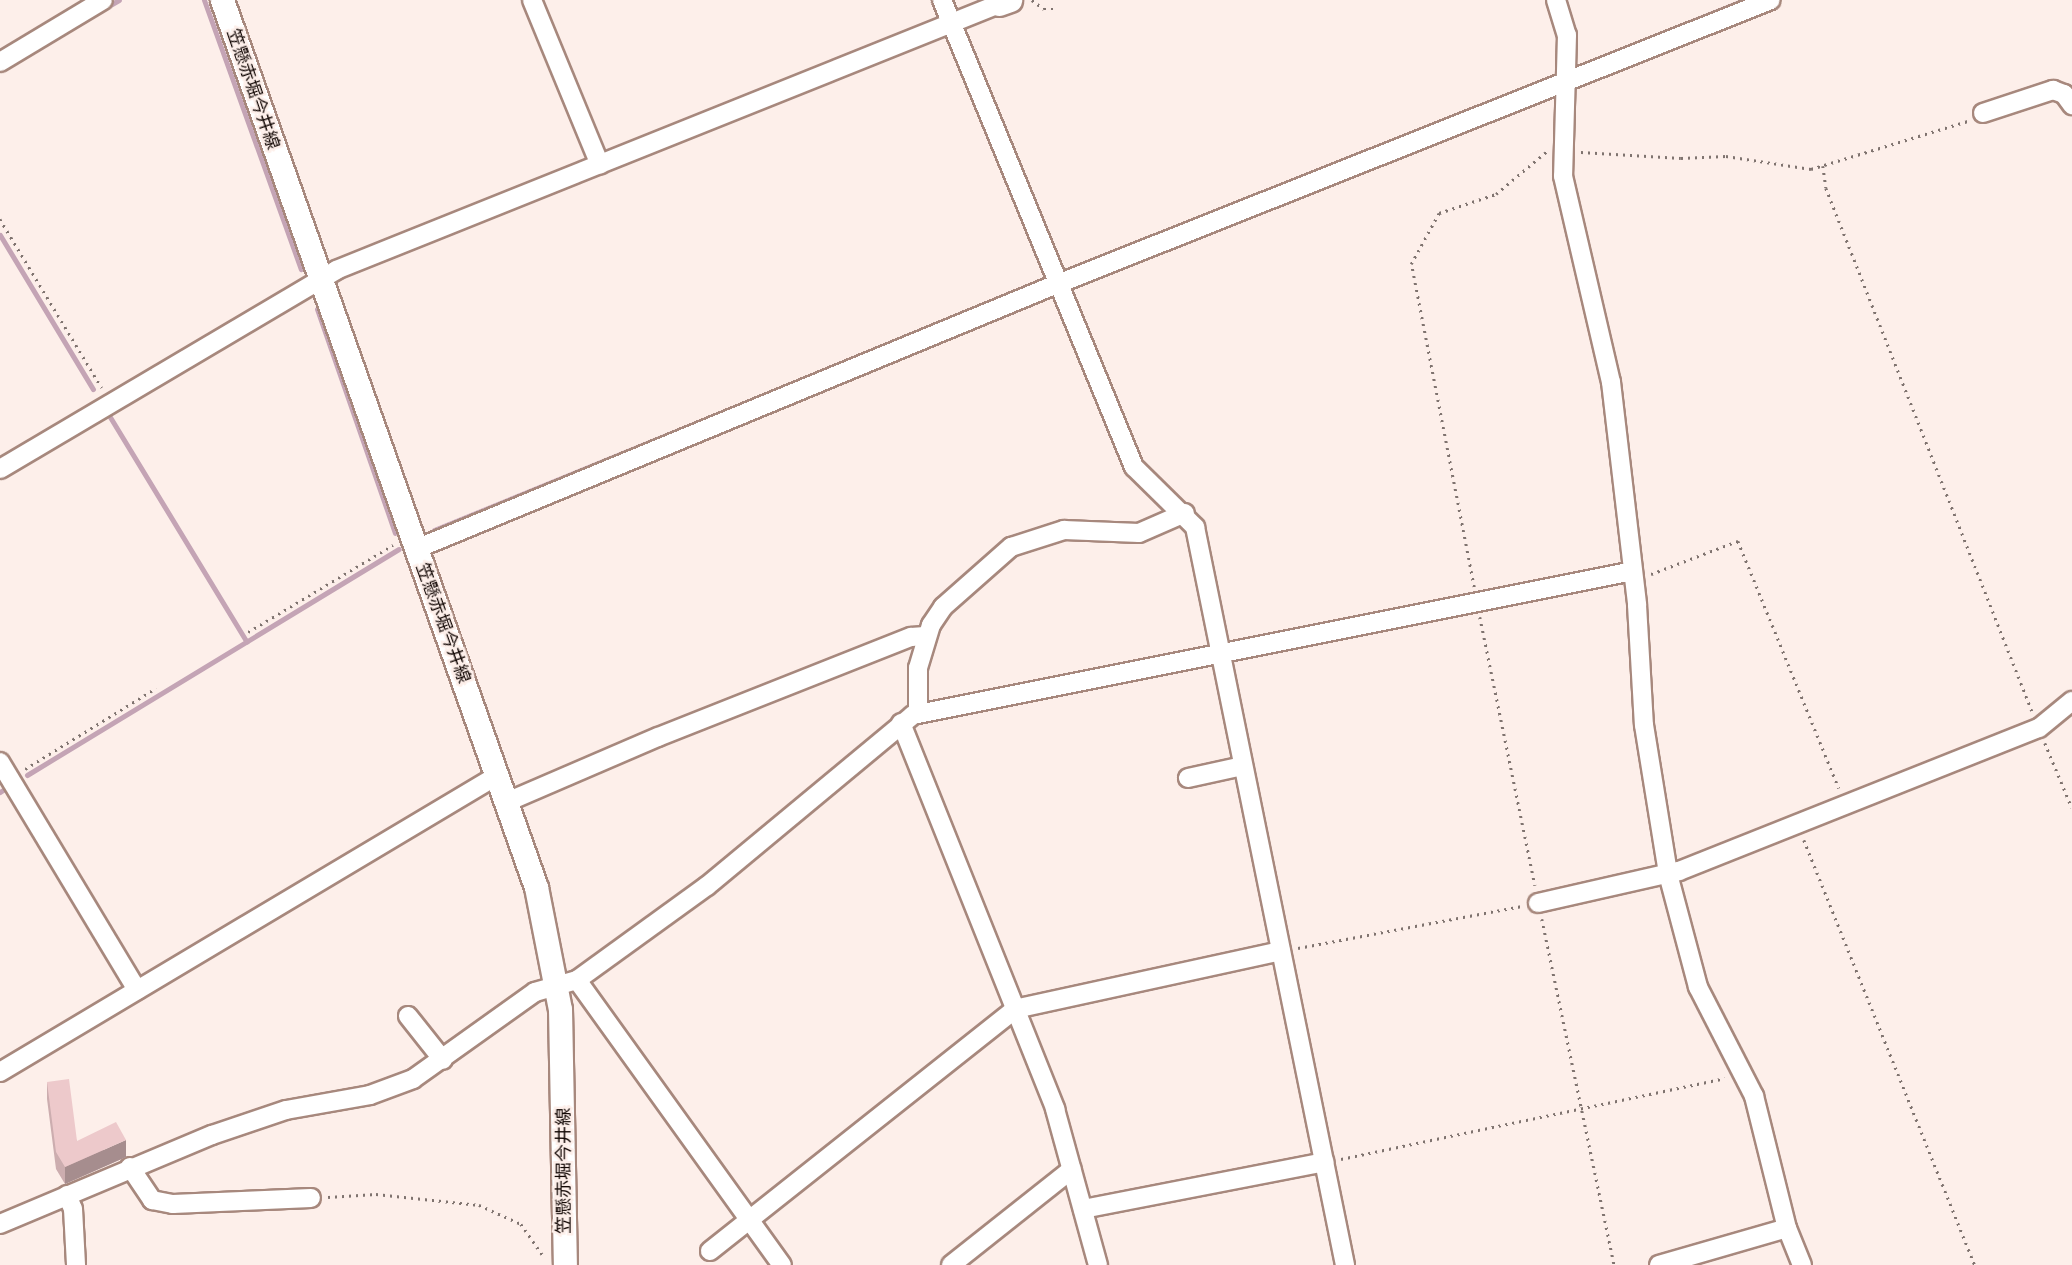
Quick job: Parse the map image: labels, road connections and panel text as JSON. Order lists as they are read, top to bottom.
{
  "streets": {
    "main road": ["笠懸赤堀今井線"]
  }
}
